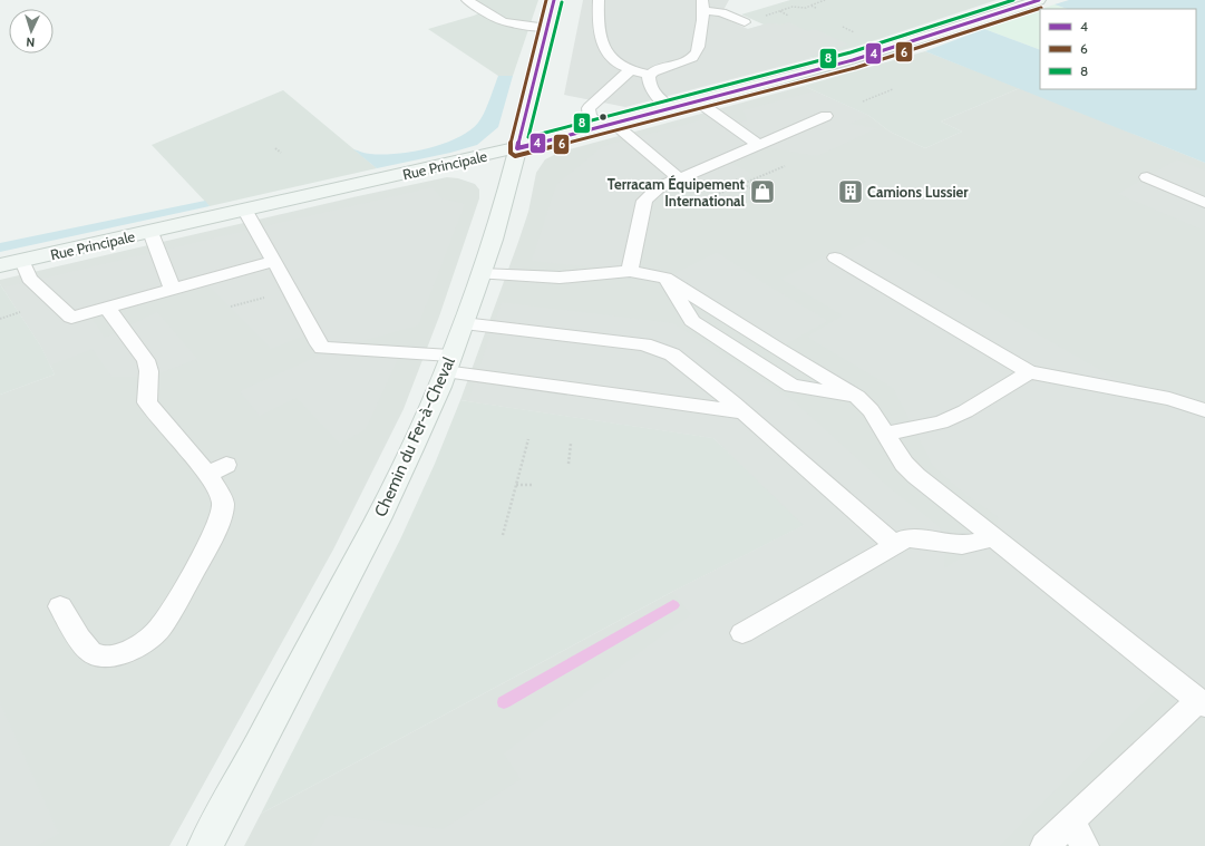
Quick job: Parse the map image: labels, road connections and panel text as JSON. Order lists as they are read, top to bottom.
{
  "streets": {
    "main road": ["Rue Principale", "Chemin du Fer-à-Cheval"]
  },
  "crossings": [
    ["Rue Principale", "Chemin du Fer-à-Cheval"]
  ],
  "places": {
    "shop": ["Terracam Équipement International"],
    "building": ["Camions Lussier"]
  },
  "lines": ["transit line 4", "transit line 6", "transit line 8"],
  "legend": ["4", "6", "8"],
  "north": "bottom"
}
